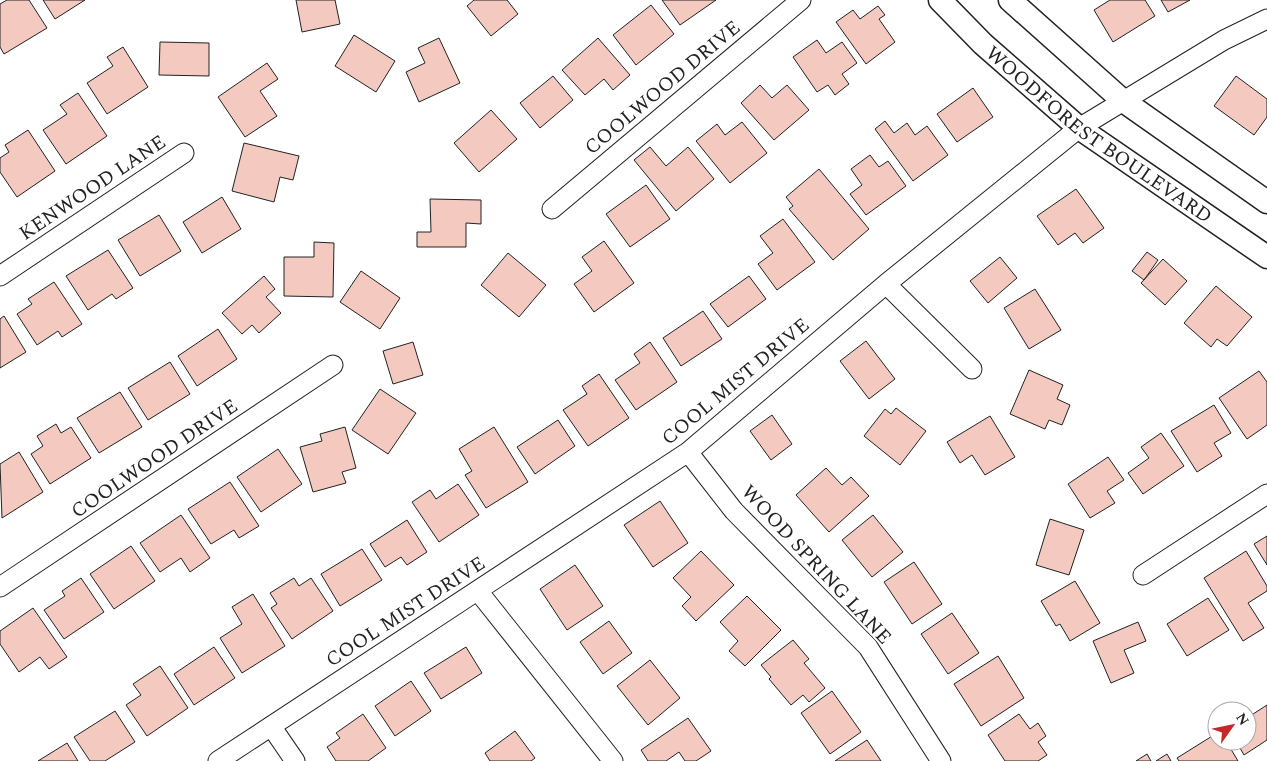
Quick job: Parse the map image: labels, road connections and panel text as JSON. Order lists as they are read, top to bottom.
{
  "streets": {
    "street": [
      "COOLWOOD DRIVE",
      "WOODFOREST BOULEVARD",
      "KENWOOD LANE",
      "COOL MIST DRIVE",
      "WOOD SPRING LANE"
    ]
  },
  "crossings": [
    ["WOODFOREST BOULEVARD", "COOL MIST DRIVE"],
    ["COOL MIST DRIVE", "WOOD SPRING LANE"]
  ],
  "north": "top right"
}
